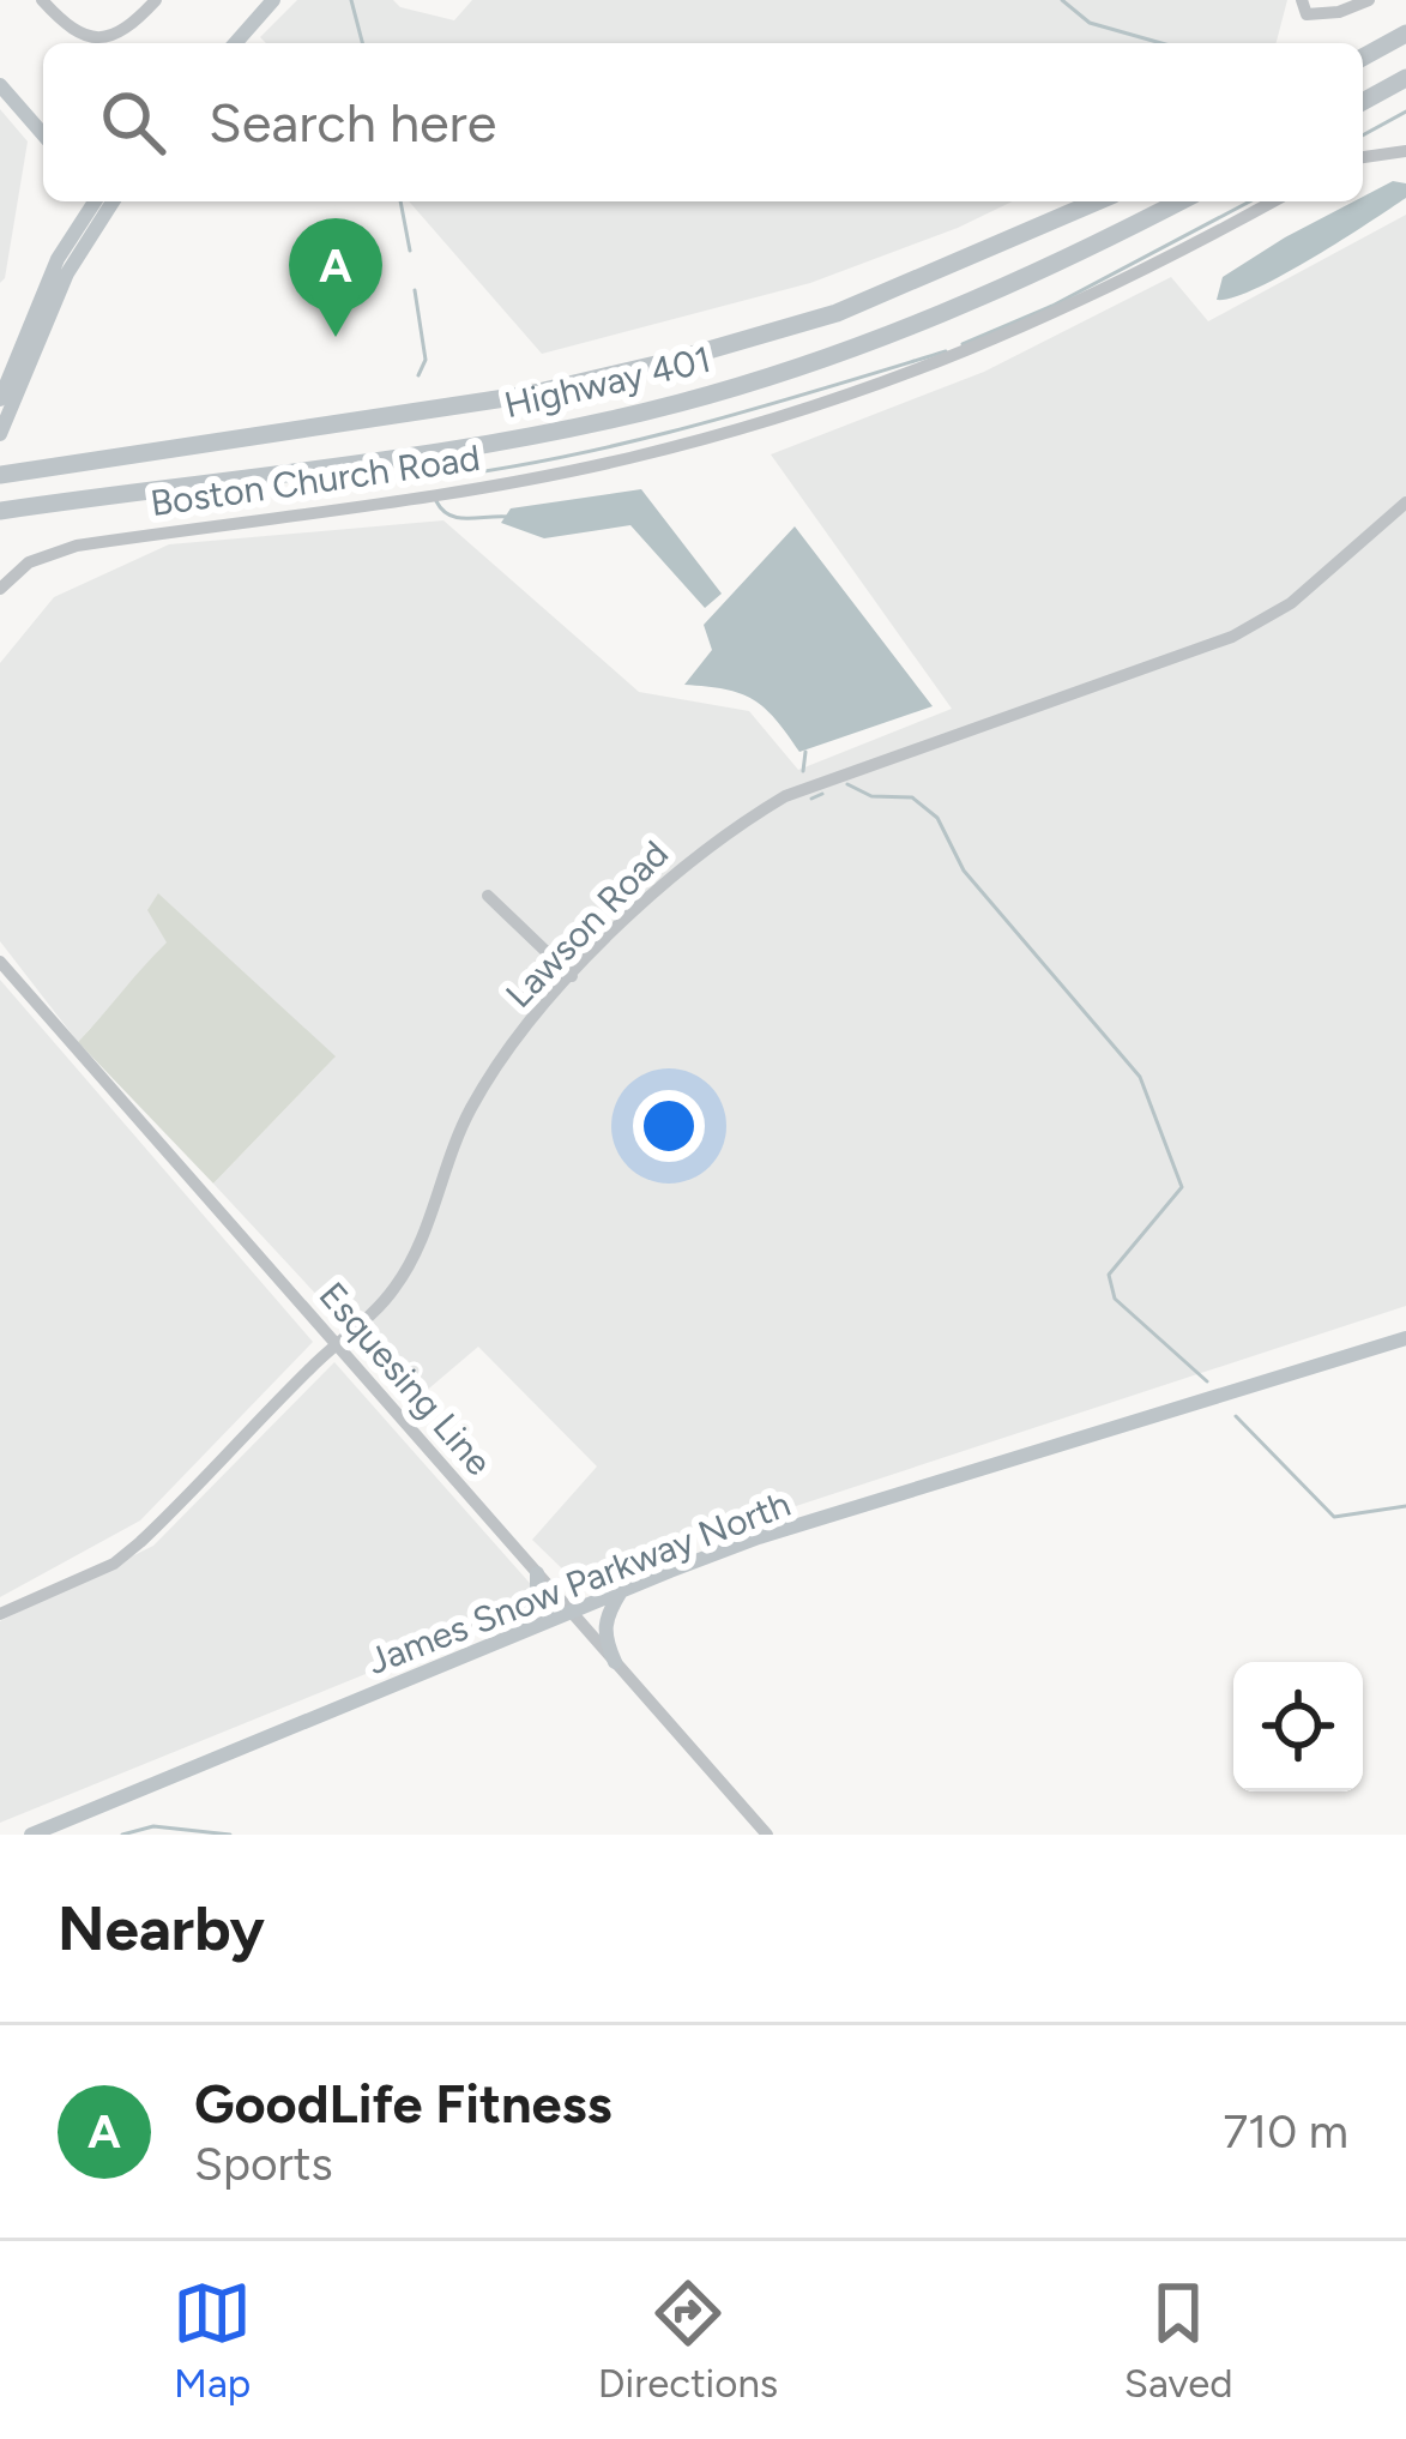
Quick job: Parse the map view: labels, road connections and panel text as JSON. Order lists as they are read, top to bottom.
{
  "streets": {
    "highway": ["Highway 401"],
    "main road": ["James Snow Parkway North"],
    "street": ["Boston Church Road", "Lawson Road", "Esquesing Line"]
  },
  "crossings": [
    ["Lawson Road", "Esquesing Line"],
    ["Esquesing Line", "James Snow Parkway North"]
  ],
  "page": {
    "search": "Search here",
    "pins": "A",
    "heading": "Nearby",
    "list": [
      {
        "mark": "A",
        "name": "GoodLife Fitness",
        "note": "Sports",
        "value": "710 m"
      }
    ],
    "nav": ["Map", "Directions", "Saved"]
  }
}
